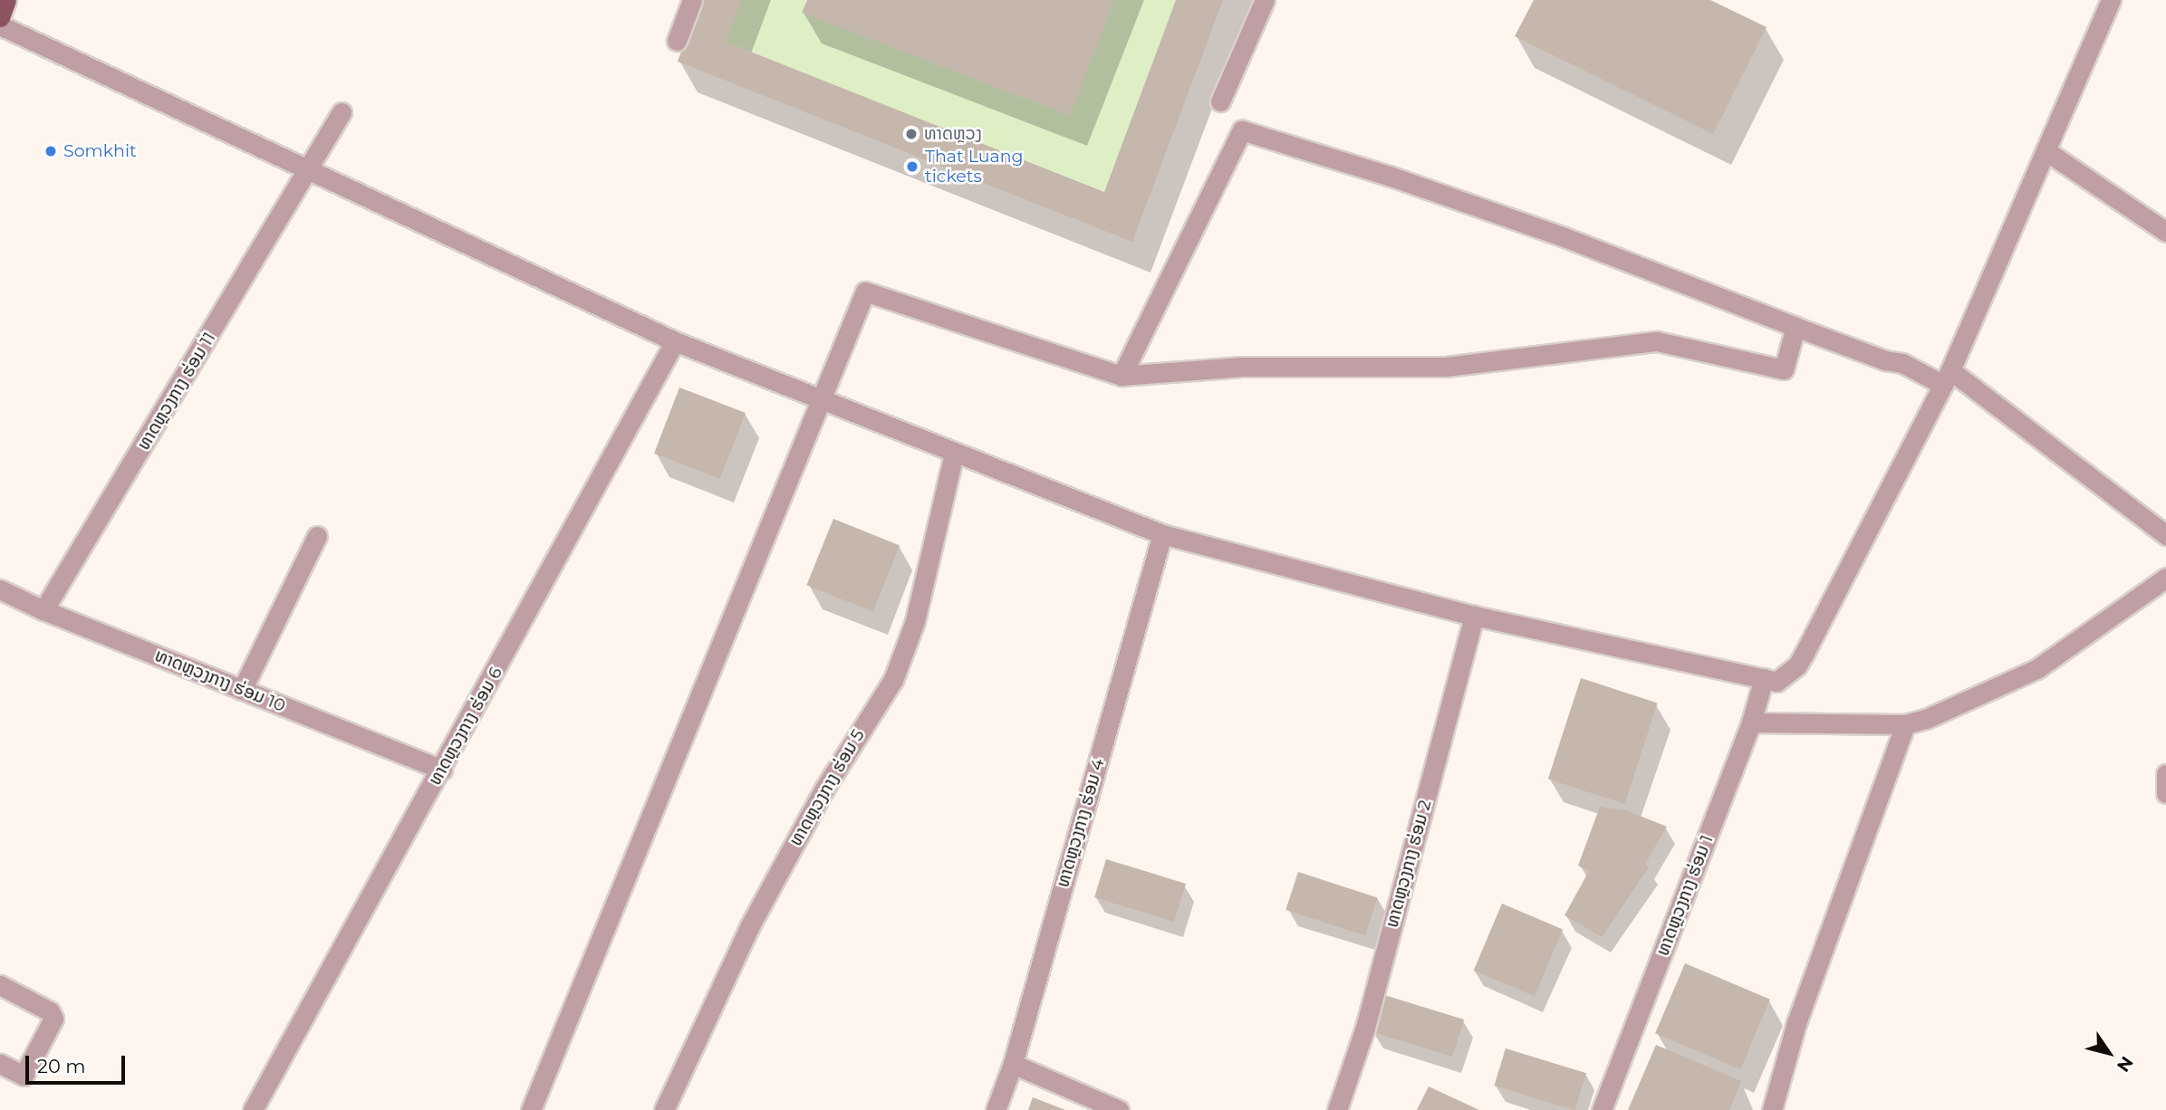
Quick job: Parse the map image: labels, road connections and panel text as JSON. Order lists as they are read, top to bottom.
{
  "streets": {
    "street": [
      "ທາດຫຼວງກາງ ຮ່ອມ 11",
      "ທາດຫຼວງກາງ ຮ່ອມ 10",
      "ທາດຫຼວງກາງ ຮ່ອມ 6",
      "ທາດຫຼວງກາງ ຮ່ອມ 5",
      "ທາດຫຼວງກາງ ຮ່ອມ 4",
      "ທາດຫຼວງກາງ ຮ່ອມ 2",
      "ທາດຫຼວງກາງ ຮ່ອມ 1"
    ]
  },
  "crossings": [
    ["ທາດຫຼວງກາງ ຮ່ອມ 11", "ທາດຫຼວງກາງ ຮ່ອມ 10"],
    ["ທາດຫຼວງກາງ ຮ່ອມ 10", "ທາດຫຼວງກາງ ຮ່ອມ 6"]
  ],
  "places": ["ທາດຫຼວງ", "Somkhit", "That Luang tickets"],
  "scale_bar": "20 m",
  "north": "bottom right"
}
